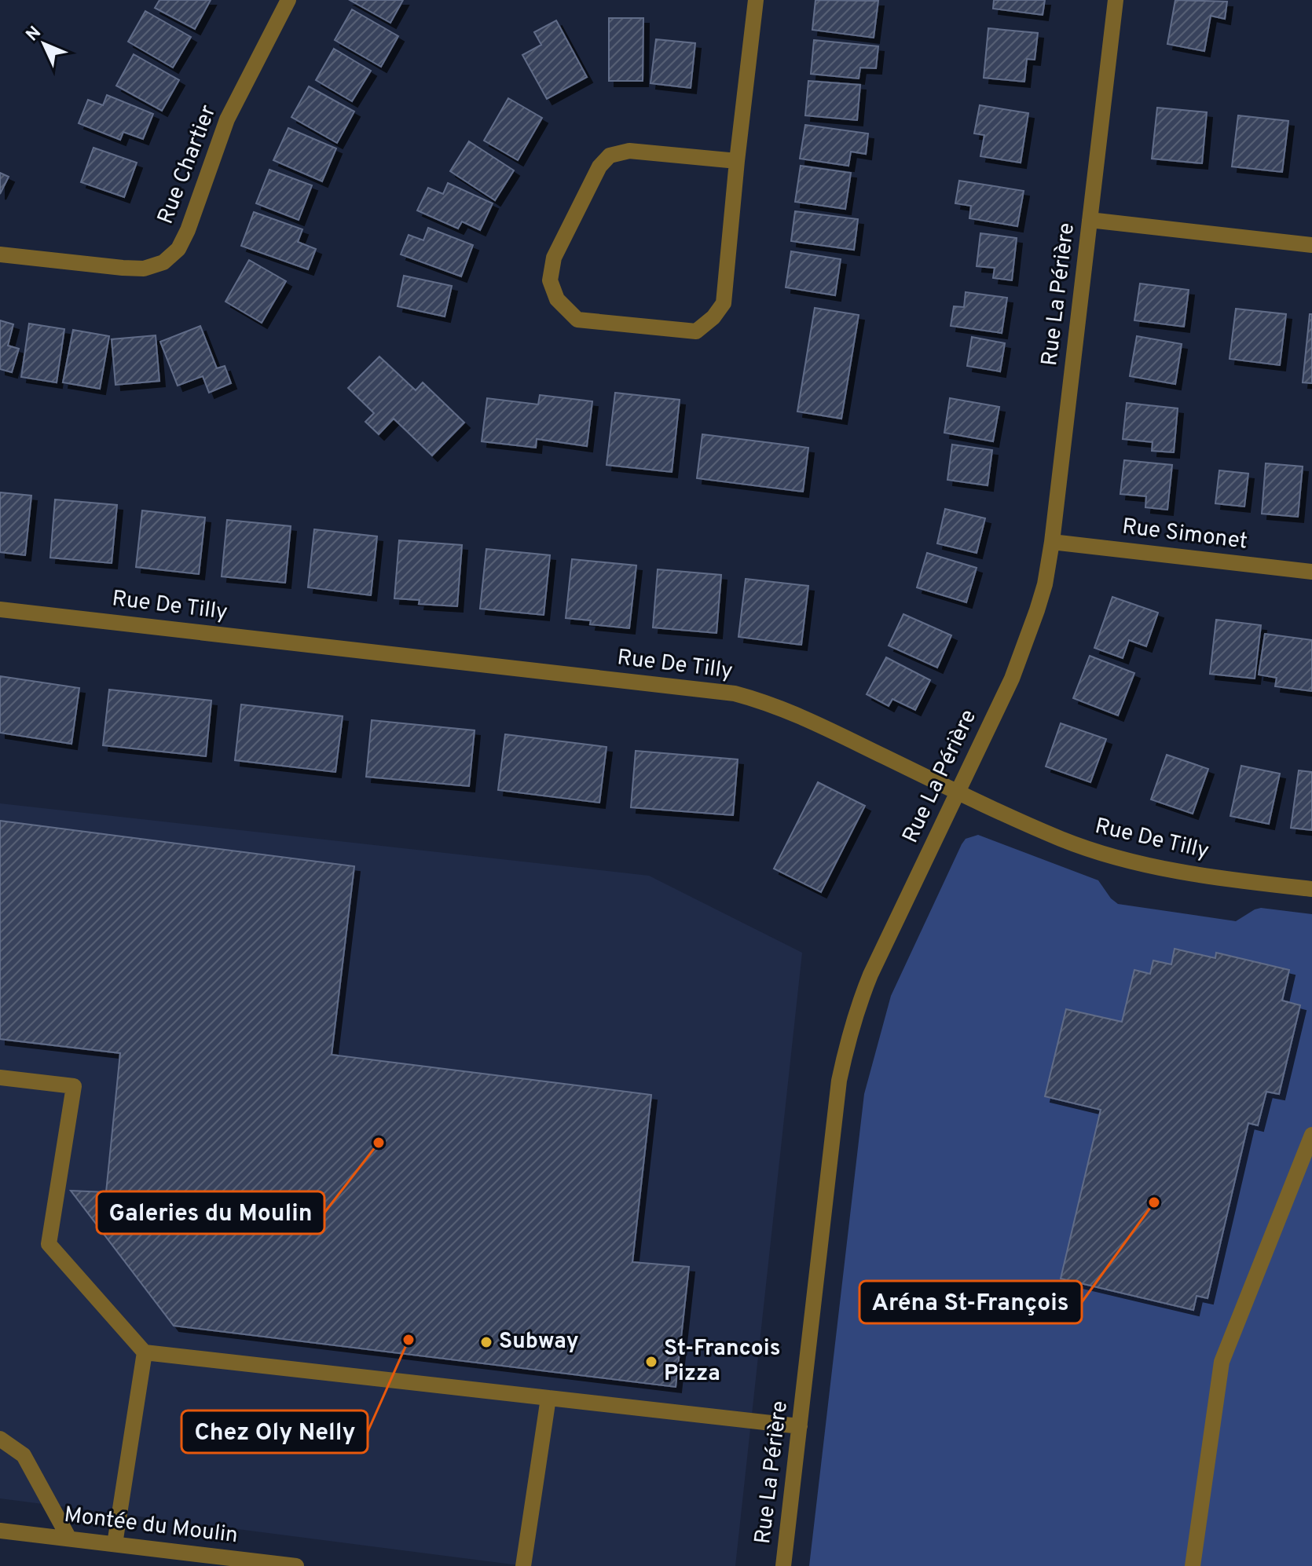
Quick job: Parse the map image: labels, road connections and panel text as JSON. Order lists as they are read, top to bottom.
{
  "streets": {
    "street": [
      "Rue Chartier",
      "Rue La Périère",
      "Rue Simonet",
      "Rue De Tilly",
      "Montée du Moulin"
    ]
  },
  "crossings": [
    ["Rue La Périère", "Rue Simonet"],
    ["Rue La Périère", "Rue De Tilly"]
  ],
  "places": [
    "Galeries du Moulin",
    "Aréna St-François",
    "Chez Oly Nelly",
    "Subway",
    "St-Francois Pizza"
  ],
  "north": "top left"
}
